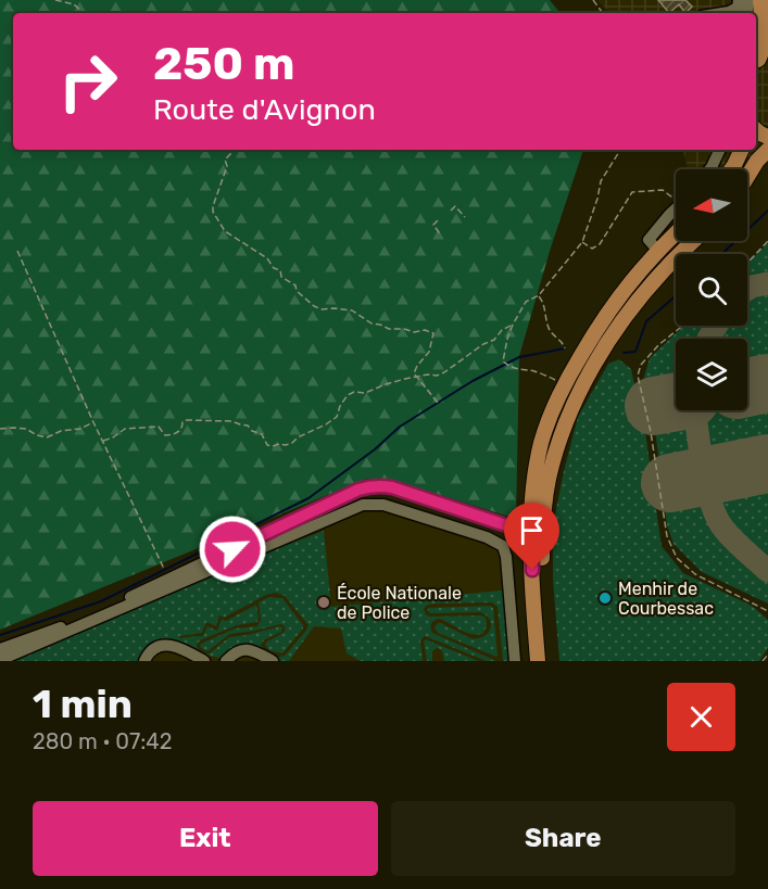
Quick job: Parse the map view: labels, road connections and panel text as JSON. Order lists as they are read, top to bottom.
{
  "places": ["Menhir de Courbessac", "École Nationale de Police"],
  "north": "left",
  "page": {
    "turn": ["250 m", "Route d'Avignon"],
    "heading": ["1 min", "280 m · 07:42"],
    "buttons": ["Exit", "Share"]
  }
}
